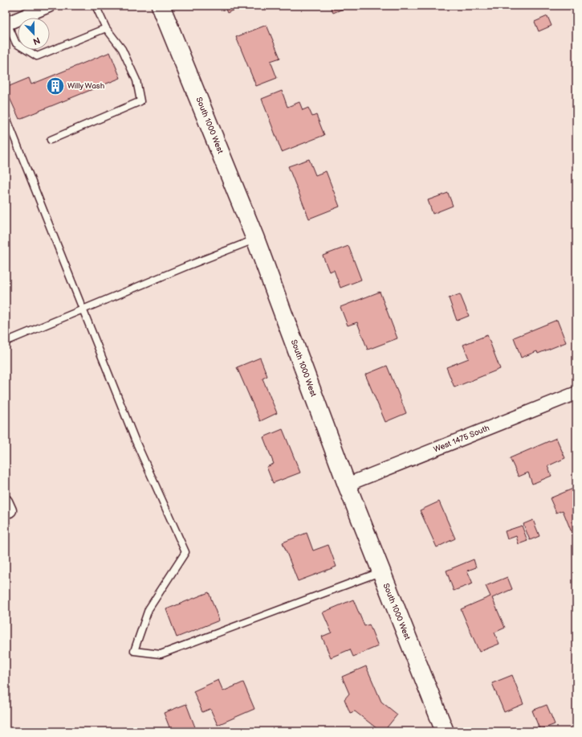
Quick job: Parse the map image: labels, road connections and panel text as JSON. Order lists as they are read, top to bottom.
{
  "streets": {
    "main road": ["South 1000 West"],
    "street": ["West 1475 South"]
  },
  "crossings": [
    ["South 1000 West", "West 1475 South"]
  ],
  "places": {
    "building": ["Willy Wash"]
  },
  "north": "bottom"
}
